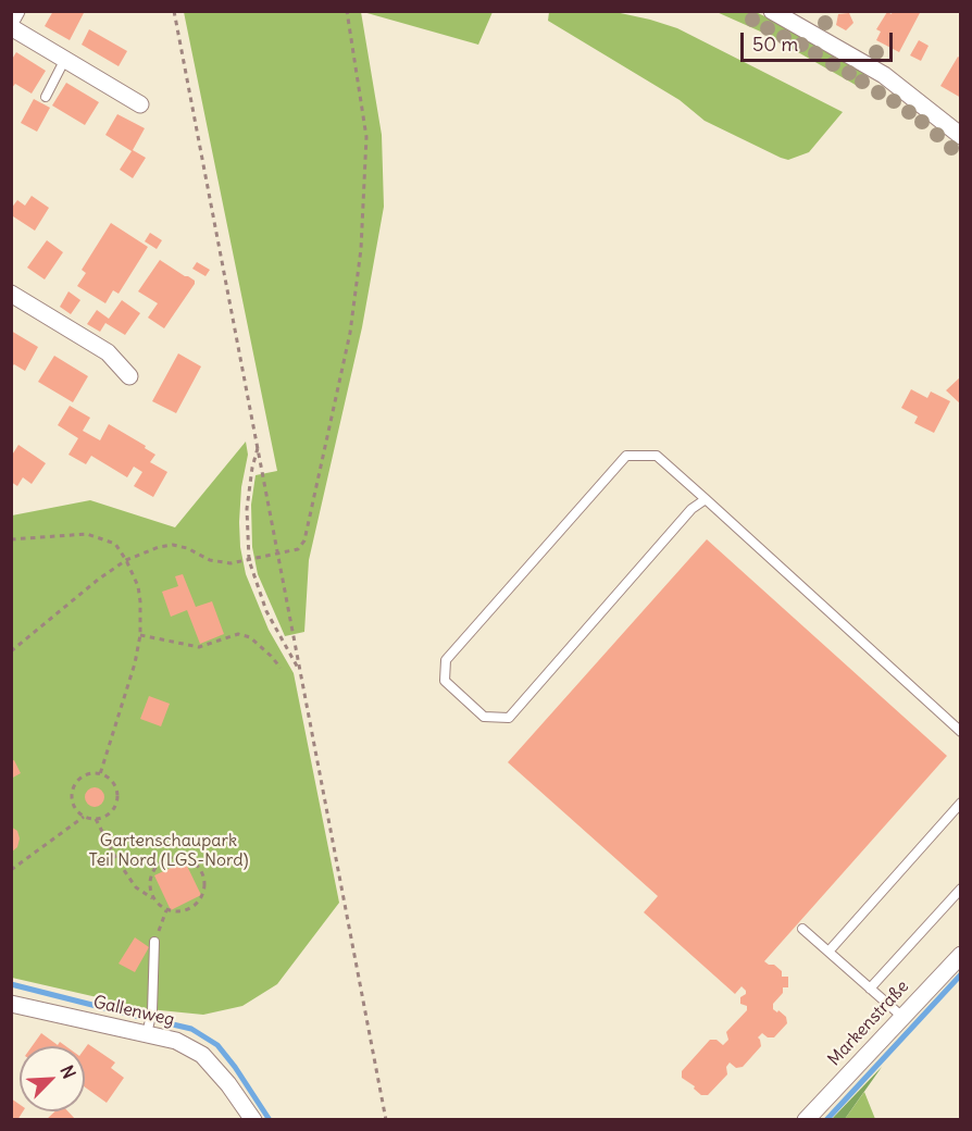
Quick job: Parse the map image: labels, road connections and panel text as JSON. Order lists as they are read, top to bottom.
{
  "streets": {
    "street": ["Gallenweg", "Markenstraße"]
  },
  "parks": ["Gartenschaupark Teil Nord (LGS-Nord)"],
  "scale_bar": "50 m",
  "north": "top right"
}
